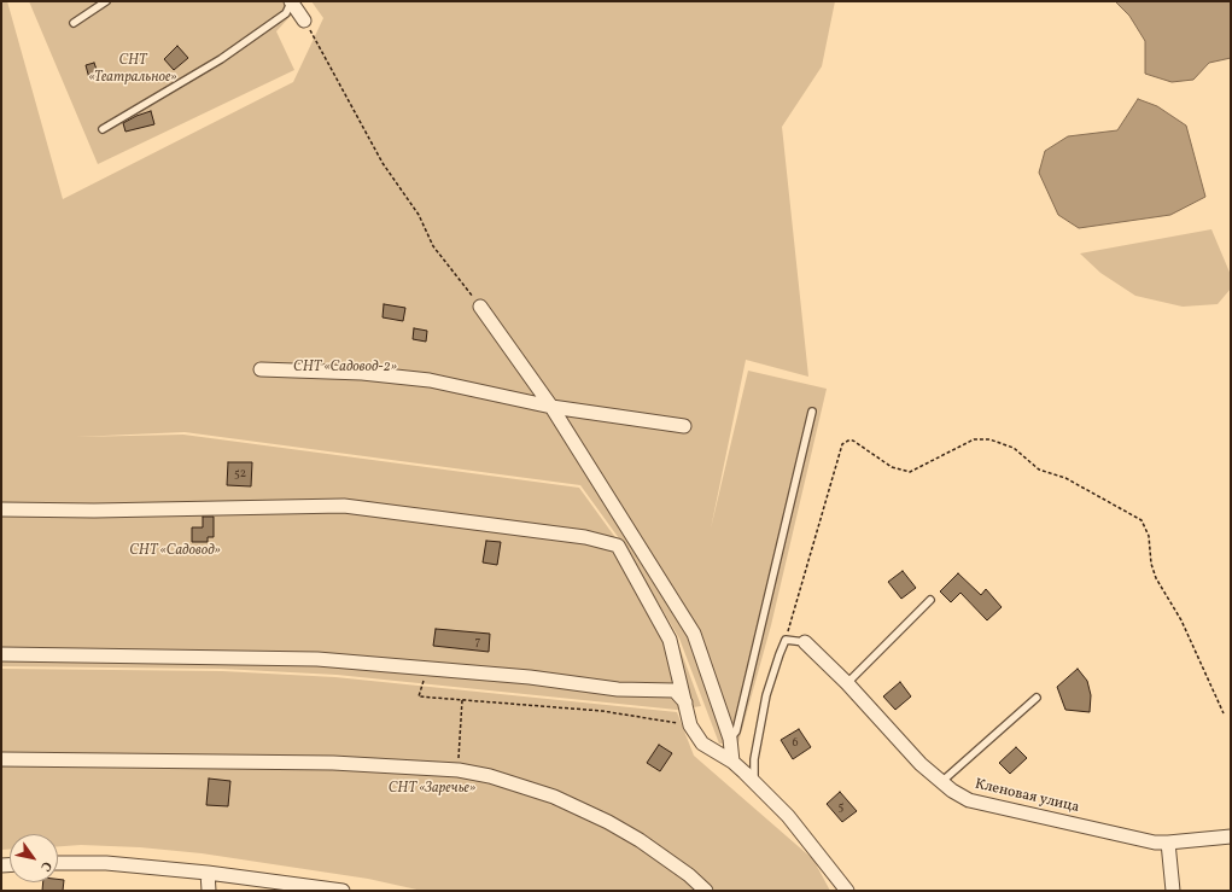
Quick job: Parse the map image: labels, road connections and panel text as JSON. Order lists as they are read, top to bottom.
{
  "streets": {
    "street": ["Кленовая улица"]
  },
  "parks": [
    "СНТ «Театральное»",
    "СНТ «Садовод-2»",
    "СНТ «Садовод»",
    "СНТ «Заречье»"
  ],
  "house_numbers": [
    "52",
    "7",
    "6",
    "5"
  ],
  "north": "bottom right"
}
